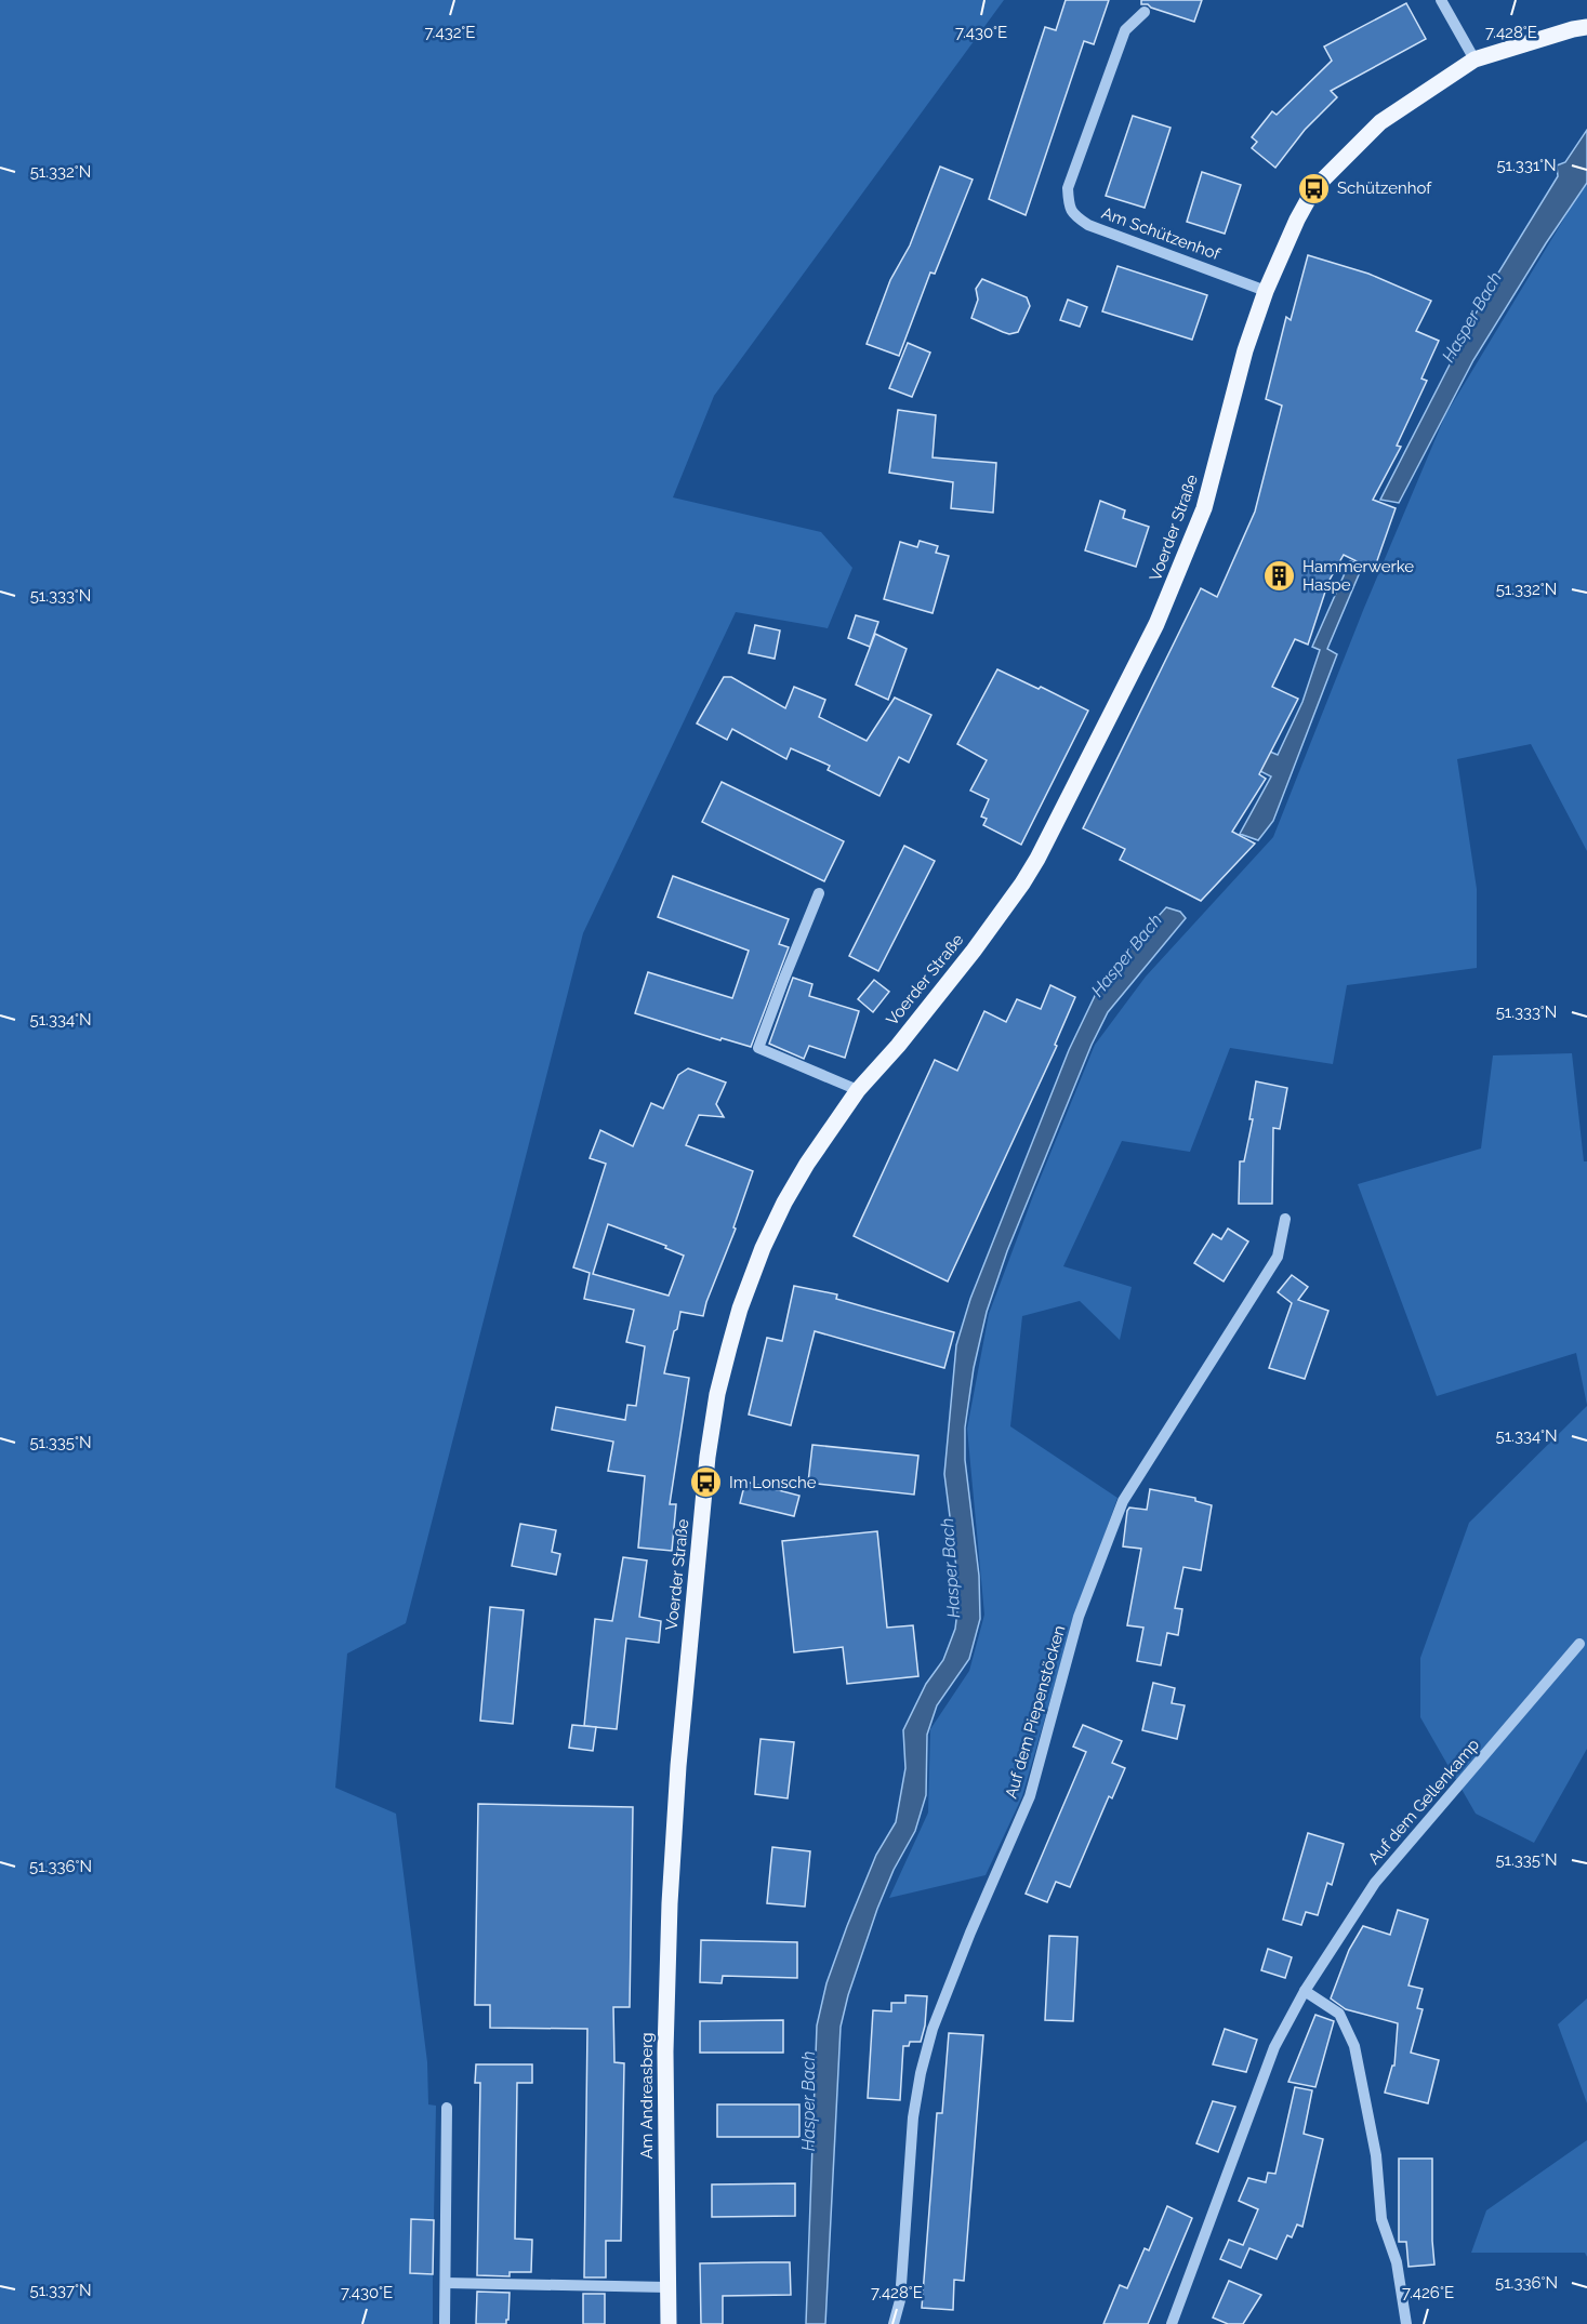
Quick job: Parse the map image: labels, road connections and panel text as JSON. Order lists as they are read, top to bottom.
{
  "streets": {
    "main road": ["Voerder Straße", "Am Andreasberg"],
    "street": ["Am Schützenhof", "Auf dem Piepenstöcken", "Auf dem Gellenkamp"]
  },
  "crossings": [
    ["Am Schützenhof", "Voerder Straße"],
    ["Voerder Straße", "Am Andreasberg"]
  ],
  "water": ["Hasper Bach"],
  "places": {
    "bus stop": ["Schützenhof", "Im Lonsche"],
    "building": ["Hammerwerke Haspe"]
  },
  "coordinates": [
    "7.432°E",
    "7.430°E",
    "7.428°E",
    "51.331°N",
    "51.332°N",
    "51.333°N",
    "51.334°N",
    "51.335°N",
    "51.336°N",
    "51.337°N",
    "7.426°E"
  ]
}
